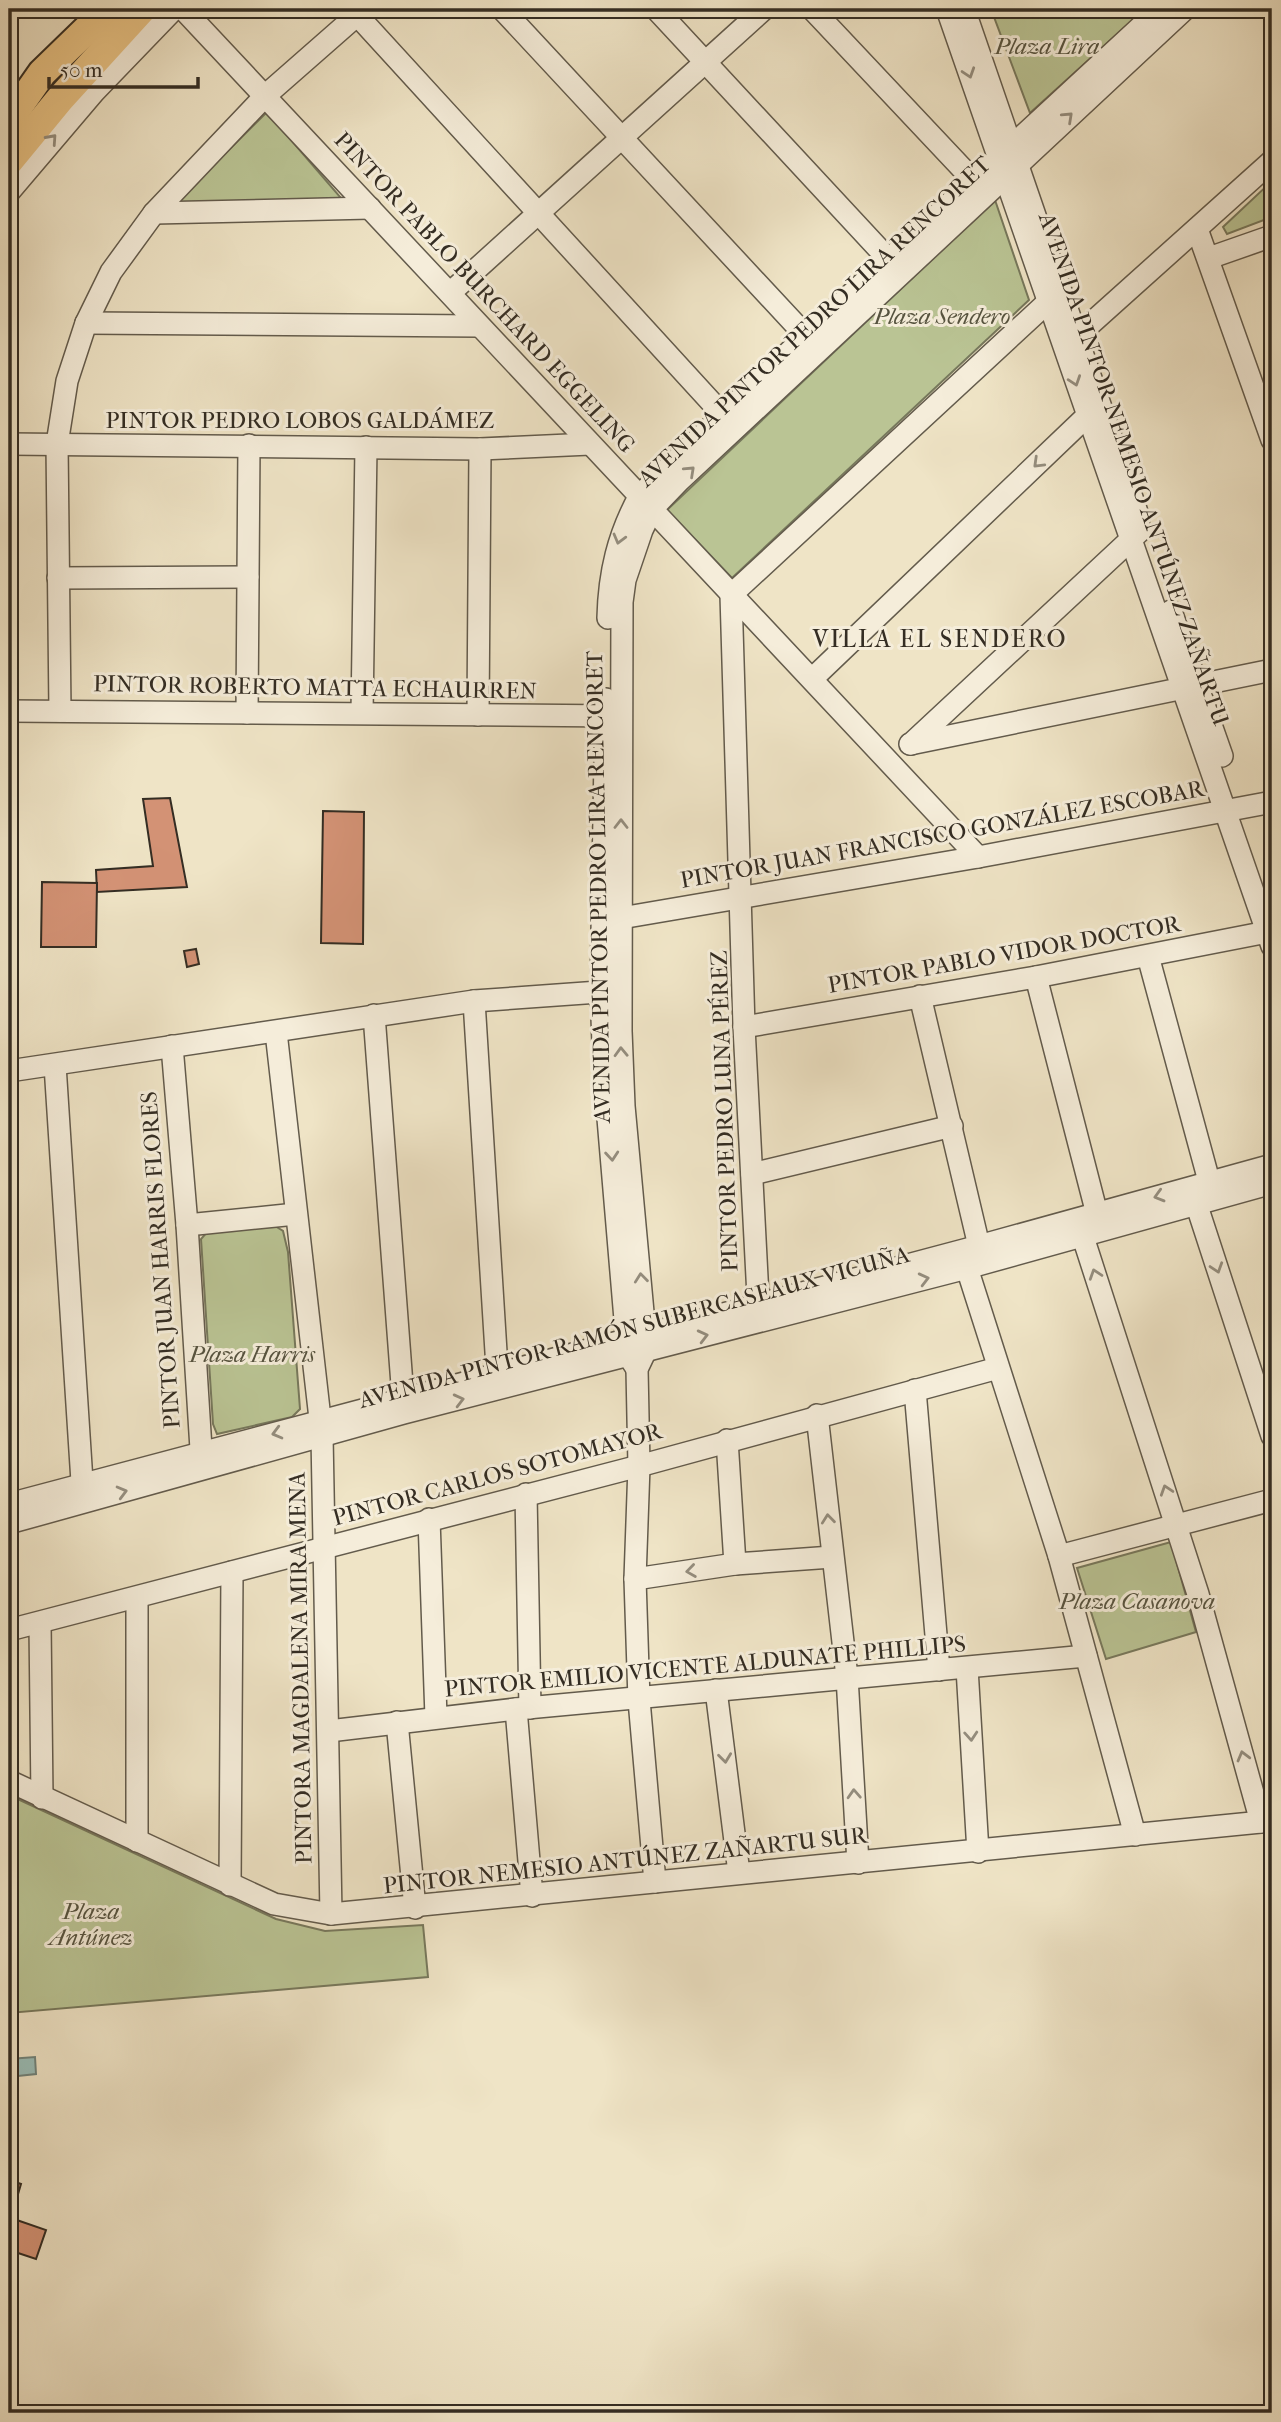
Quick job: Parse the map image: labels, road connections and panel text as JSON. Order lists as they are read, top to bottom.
{
  "streets": {
    "street": [
      "PINTOR PABLO BURCHARD EGGELING",
      "AVENIDA PINTOR PEDRO LIRA RENCORET",
      "PINTOR PEDRO LOBOS GALDÁMEZ",
      "AVENIDA PINTOR NEMESIO ANTÚNEZ ZAÑARTU",
      "PINTOR ROBERTO MATTA ECHAURREN",
      "PINTOR JUAN FRANCISCO GONZÁLEZ ESCOBAR",
      "PINTOR PABLO VIDOR DOCTOR",
      "PINTOR PEDRO LUNA PÉREZ",
      "PINTOR JUAN HARRIS FLORES",
      "AVENIDA PINTOR RAMÓN SUBERCASEAUX VICUÑA",
      "PINTOR CARLOS SOTOMAYOR",
      "PINTOR EMILIO VICENTE ALDUNATE PHILLIPS",
      "PINTORA MAGDALENA MIRA MENA",
      "PINTOR NEMESIO ANTÚNEZ ZAÑARTU SUR"
    ]
  },
  "crossings": [
    ["PINTOR PABLO BURCHARD EGGELING", "AVENIDA PINTOR PEDRO LIRA RENCORET"],
    ["PINTOR PABLO BURCHARD EGGELING", "PINTOR PEDRO LOBOS GALDÁMEZ"],
    ["PINTOR PABLO BURCHARD EGGELING", "PINTOR JUAN FRANCISCO GONZÁLEZ ESCOBAR"],
    ["PINTOR PABLO BURCHARD EGGELING", "PINTOR PEDRO LUNA PÉREZ"],
    ["AVENIDA PINTOR PEDRO LIRA RENCORET", "AVENIDA PINTOR NEMESIO ANTÚNEZ ZAÑARTU"],
    ["AVENIDA PINTOR PEDRO LIRA RENCORET", "PINTOR ROBERTO MATTA ECHAURREN"],
    ["AVENIDA PINTOR PEDRO LIRA RENCORET", "PINTOR JUAN FRANCISCO GONZÁLEZ ESCOBAR"],
    ["AVENIDA PINTOR PEDRO LIRA RENCORET", "AVENIDA PINTOR RAMÓN SUBERCASEAUX VICUÑA"],
    ["AVENIDA PINTOR PEDRO LIRA RENCORET", "PINTOR CARLOS SOTOMAYOR"],
    ["AVENIDA PINTOR PEDRO LIRA RENCORET", "PINTOR EMILIO VICENTE ALDUNATE PHILLIPS"],
    ["AVENIDA PINTOR PEDRO LIRA RENCORET", "PINTOR NEMESIO ANTÚNEZ ZAÑARTU SUR"],
    ["AVENIDA PINTOR NEMESIO ANTÚNEZ ZAÑARTU", "PINTOR JUAN FRANCISCO GONZÁLEZ ESCOBAR"],
    ["AVENIDA PINTOR NEMESIO ANTÚNEZ ZAÑARTU", "PINTOR PABLO VIDOR DOCTOR"],
    ["PINTOR JUAN FRANCISCO GONZÁLEZ ESCOBAR", "PINTOR PEDRO LUNA PÉREZ"],
    ["PINTOR PABLO VIDOR DOCTOR", "PINTOR PEDRO LUNA PÉREZ"],
    ["PINTOR PEDRO LUNA PÉREZ", "AVENIDA PINTOR RAMÓN SUBERCASEAUX VICUÑA"],
    ["PINTOR JUAN HARRIS FLORES", "AVENIDA PINTOR RAMÓN SUBERCASEAUX VICUÑA"],
    ["AVENIDA PINTOR RAMÓN SUBERCASEAUX VICUÑA", "PINTORA MAGDALENA MIRA MENA"],
    ["PINTOR CARLOS SOTOMAYOR", "PINTORA MAGDALENA MIRA MENA"],
    ["PINTOR EMILIO VICENTE ALDUNATE PHILLIPS", "PINTORA MAGDALENA MIRA MENA"],
    ["PINTORA MAGDALENA MIRA MENA", "PINTOR NEMESIO ANTÚNEZ ZAÑARTU SUR"]
  ],
  "districts": ["VILLA EL SENDERO"],
  "parks": [
    "Plaza Lira",
    "Plaza Sendero",
    "Plaza Harris",
    "Plaza Casanova",
    "Plaza Antúnez"
  ],
  "scale_bar": "50 m"
}
